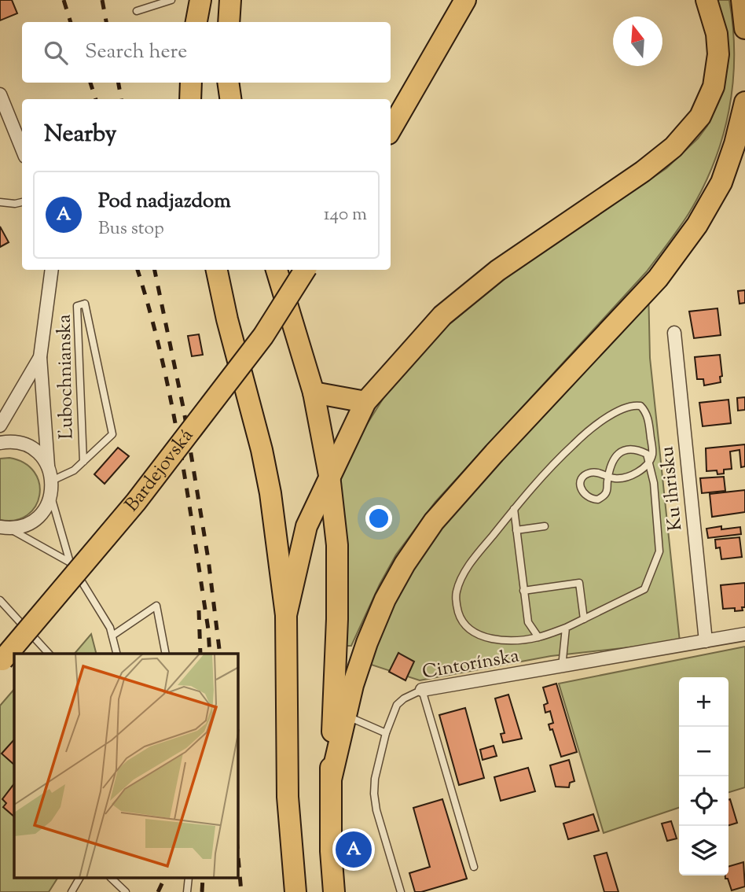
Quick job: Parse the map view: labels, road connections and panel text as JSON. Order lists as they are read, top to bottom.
{
  "streets": {
    "main road": ["Bardejovská"],
    "street": ["Ku ihrisku", "Cintorínska"],
    "lane": ["Ľubochnianska"]
  },
  "crossings": [
    ["Ku ihrisku", "Cintorínska"]
  ],
  "north": "top",
  "page": {
    "search": "Search here",
    "heading": "Nearby",
    "list": [
      {
        "mark": "A",
        "name": "Pod nadjazdom",
        "note": "Bus stop",
        "value": "140 m"
      }
    ],
    "map_buttons": ["+", "−"],
    "pins": "A"
  }
}
